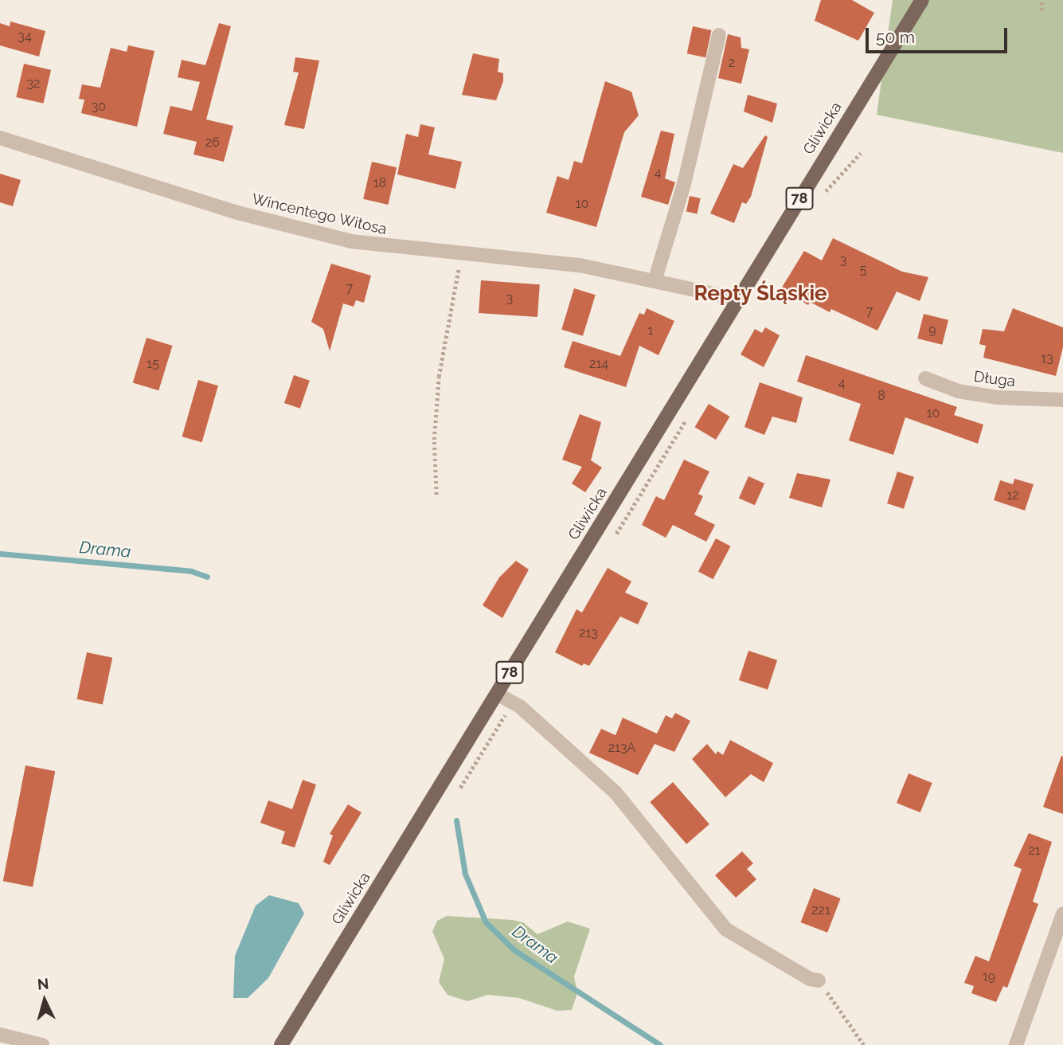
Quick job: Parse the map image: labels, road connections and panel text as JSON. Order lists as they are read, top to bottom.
{
  "streets": {
    "main road": ["Gliwicka", "78"],
    "street": ["Wincentego Witosa", "Długa"]
  },
  "crossings": [
    ["Gliwicka", "Wincentego Witosa"]
  ],
  "districts": ["Repty Śląskie"],
  "water": ["Drama"],
  "house_numbers": [
    "34",
    "2",
    "32",
    "30",
    "26",
    "4",
    "18",
    "10",
    "3",
    "5",
    "7",
    "3",
    "7",
    "9",
    "1",
    "13",
    "15",
    "214",
    "4",
    "8",
    "10",
    "12",
    "213",
    "213A",
    "21",
    "221",
    "19"
  ],
  "scale_bar": "50 m",
  "north": "top"
}
